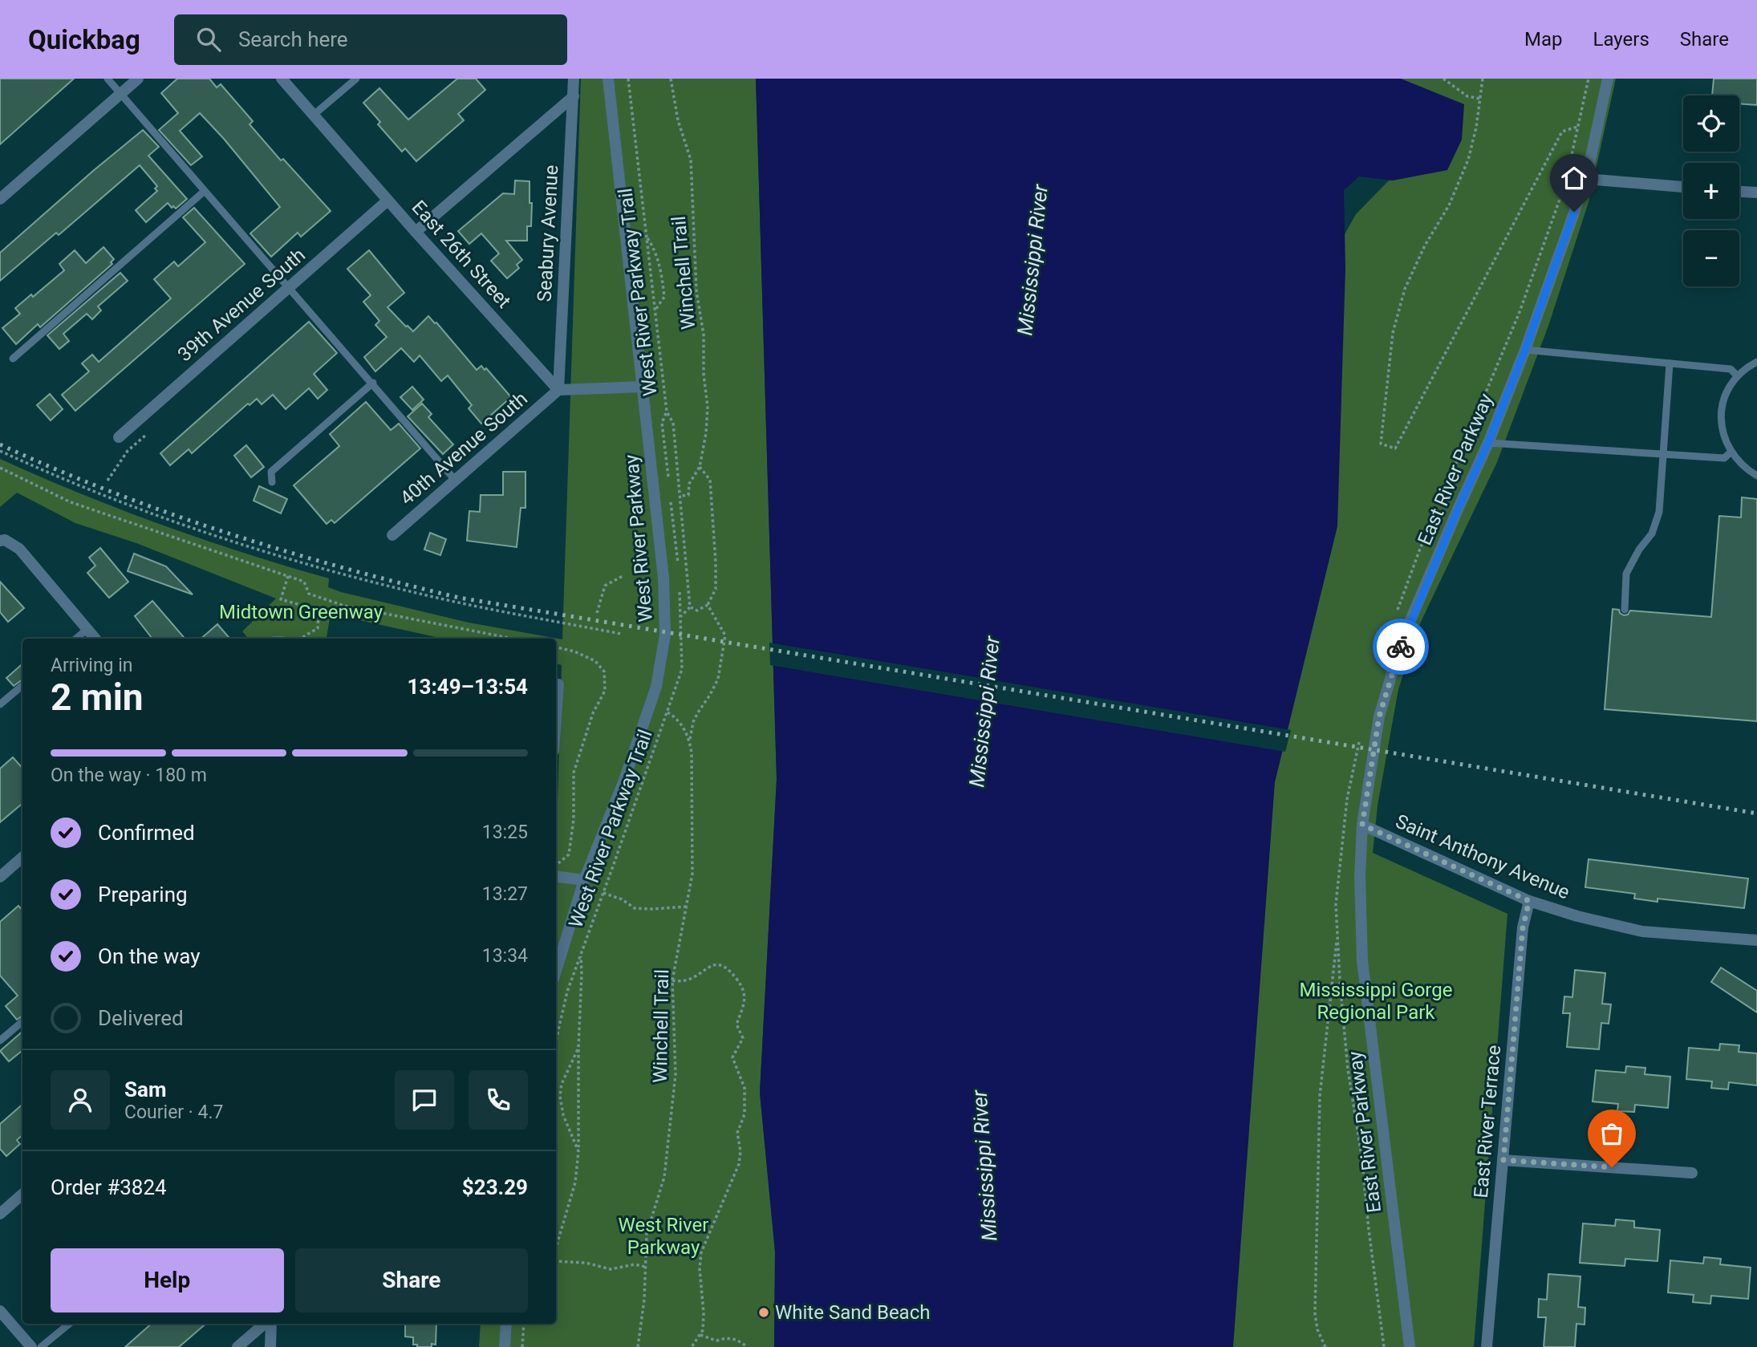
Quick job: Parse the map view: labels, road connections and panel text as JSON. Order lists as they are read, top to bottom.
{
  "streets": {
    "street": [
      "Seabury Avenue",
      "East 26th Street",
      "39th Avenue South",
      "40th Avenue South",
      "East River Parkway",
      "West River Parkway",
      "Saint Anthony Avenue",
      "East River Terrace"
    ],
    "path": ["Winchell Trail", "West River Parkway Trail"]
  },
  "crossings": [
    ["Seabury Avenue", "East 26th Street"],
    ["Seabury Avenue", "40th Avenue South"],
    ["East 26th Street", "39th Avenue South"],
    ["East 26th Street", "40th Avenue South"],
    ["Winchell Trail", "West River Parkway Trail"],
    ["East River Parkway", "Saint Anthony Avenue"],
    ["Saint Anthony Avenue", "East River Terrace"]
  ],
  "water": ["Mississippi River"],
  "parks": ["Midtown Greenway", "Mississippi Gorge Regional Park", "West River Parkway"],
  "places": ["White Sand Beach"],
  "page": {
    "header": "Quickbag",
    "search": "Search here",
    "nav": ["Map", "Layers", "Share"],
    "map_buttons": ["+", "−"],
    "heading": ["2 min", "Arriving in", "13:49–13:54"],
    "panel": [
      "Sam",
      "Courier · 4.7",
      "Order #3824",
      "$23.29"
    ],
    "bar": "On the way · 180 m",
    "list": [
      ["Confirmed", "13:25"],
      ["Preparing", "13:27"],
      ["On the way", "13:34"],
      "Delivered"
    ],
    "buttons": ["Help", "Share"]
  }
}
